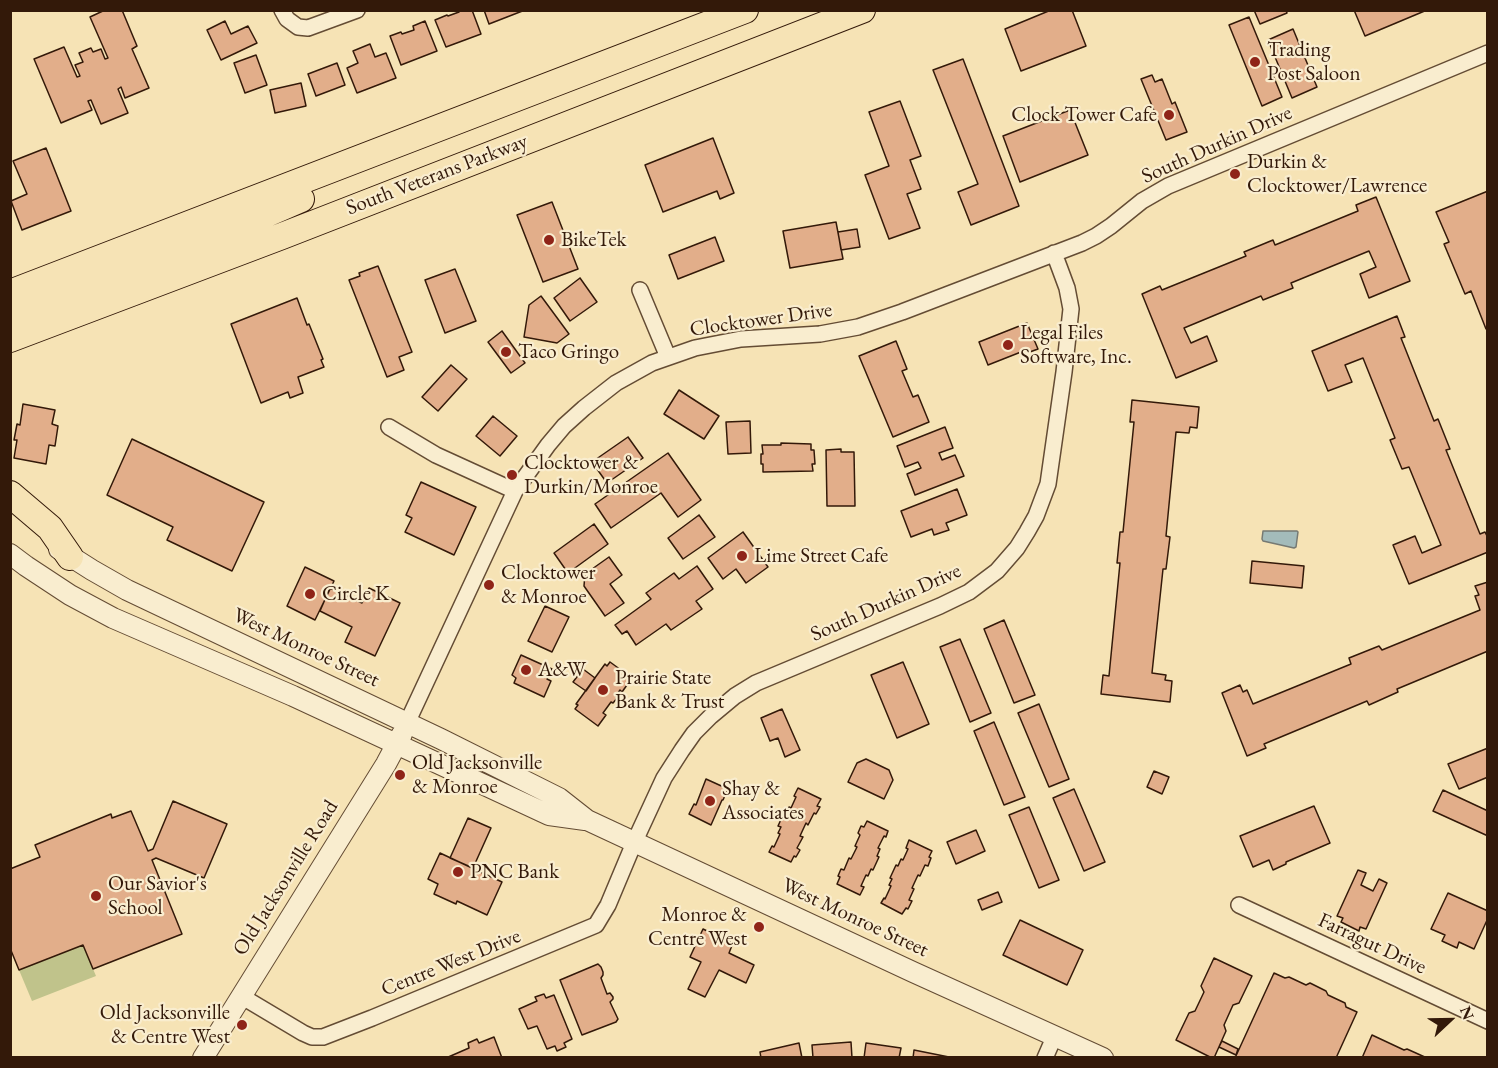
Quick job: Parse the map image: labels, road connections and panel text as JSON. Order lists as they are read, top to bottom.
{
  "streets": {
    "highway": ["South Veterans Parkway"],
    "street": [
      "South Durkin Drive",
      "Clocktower Drive",
      "West Monroe Street",
      "Old Jacksonville Road",
      "Farragut Drive",
      "Centre West Drive"
    ]
  },
  "crossings": [
    ["South Durkin Drive", "Clocktower Drive"],
    ["South Durkin Drive", "West Monroe Street"],
    ["South Durkin Drive", "Centre West Drive"],
    ["Clocktower Drive", "West Monroe Street"],
    ["Clocktower Drive", "Old Jacksonville Road"],
    ["West Monroe Street", "Old Jacksonville Road"],
    ["West Monroe Street", "Centre West Drive"],
    ["Old Jacksonville Road", "Centre West Drive"]
  ],
  "places": [
    "Trading Post Saloon",
    "Clock Tower Cafe",
    "Durkin & Clocktower/Lawrence",
    "BikeTek",
    "Legal Files Software, Inc.",
    "Taco Gringo",
    "Clocktower & Durkin/Monroe",
    "Lime Street Cafe",
    "Clocktower & Monroe",
    "Circle K",
    "A&W",
    "Prairie State Bank & Trust",
    "Old Jacksonville & Monroe",
    "Shay & Associates",
    "PNC Bank",
    "Our Savior's School",
    "Monroe & Centre West",
    "Old Jacksonville & Centre West"
  ],
  "north": "right"
}
